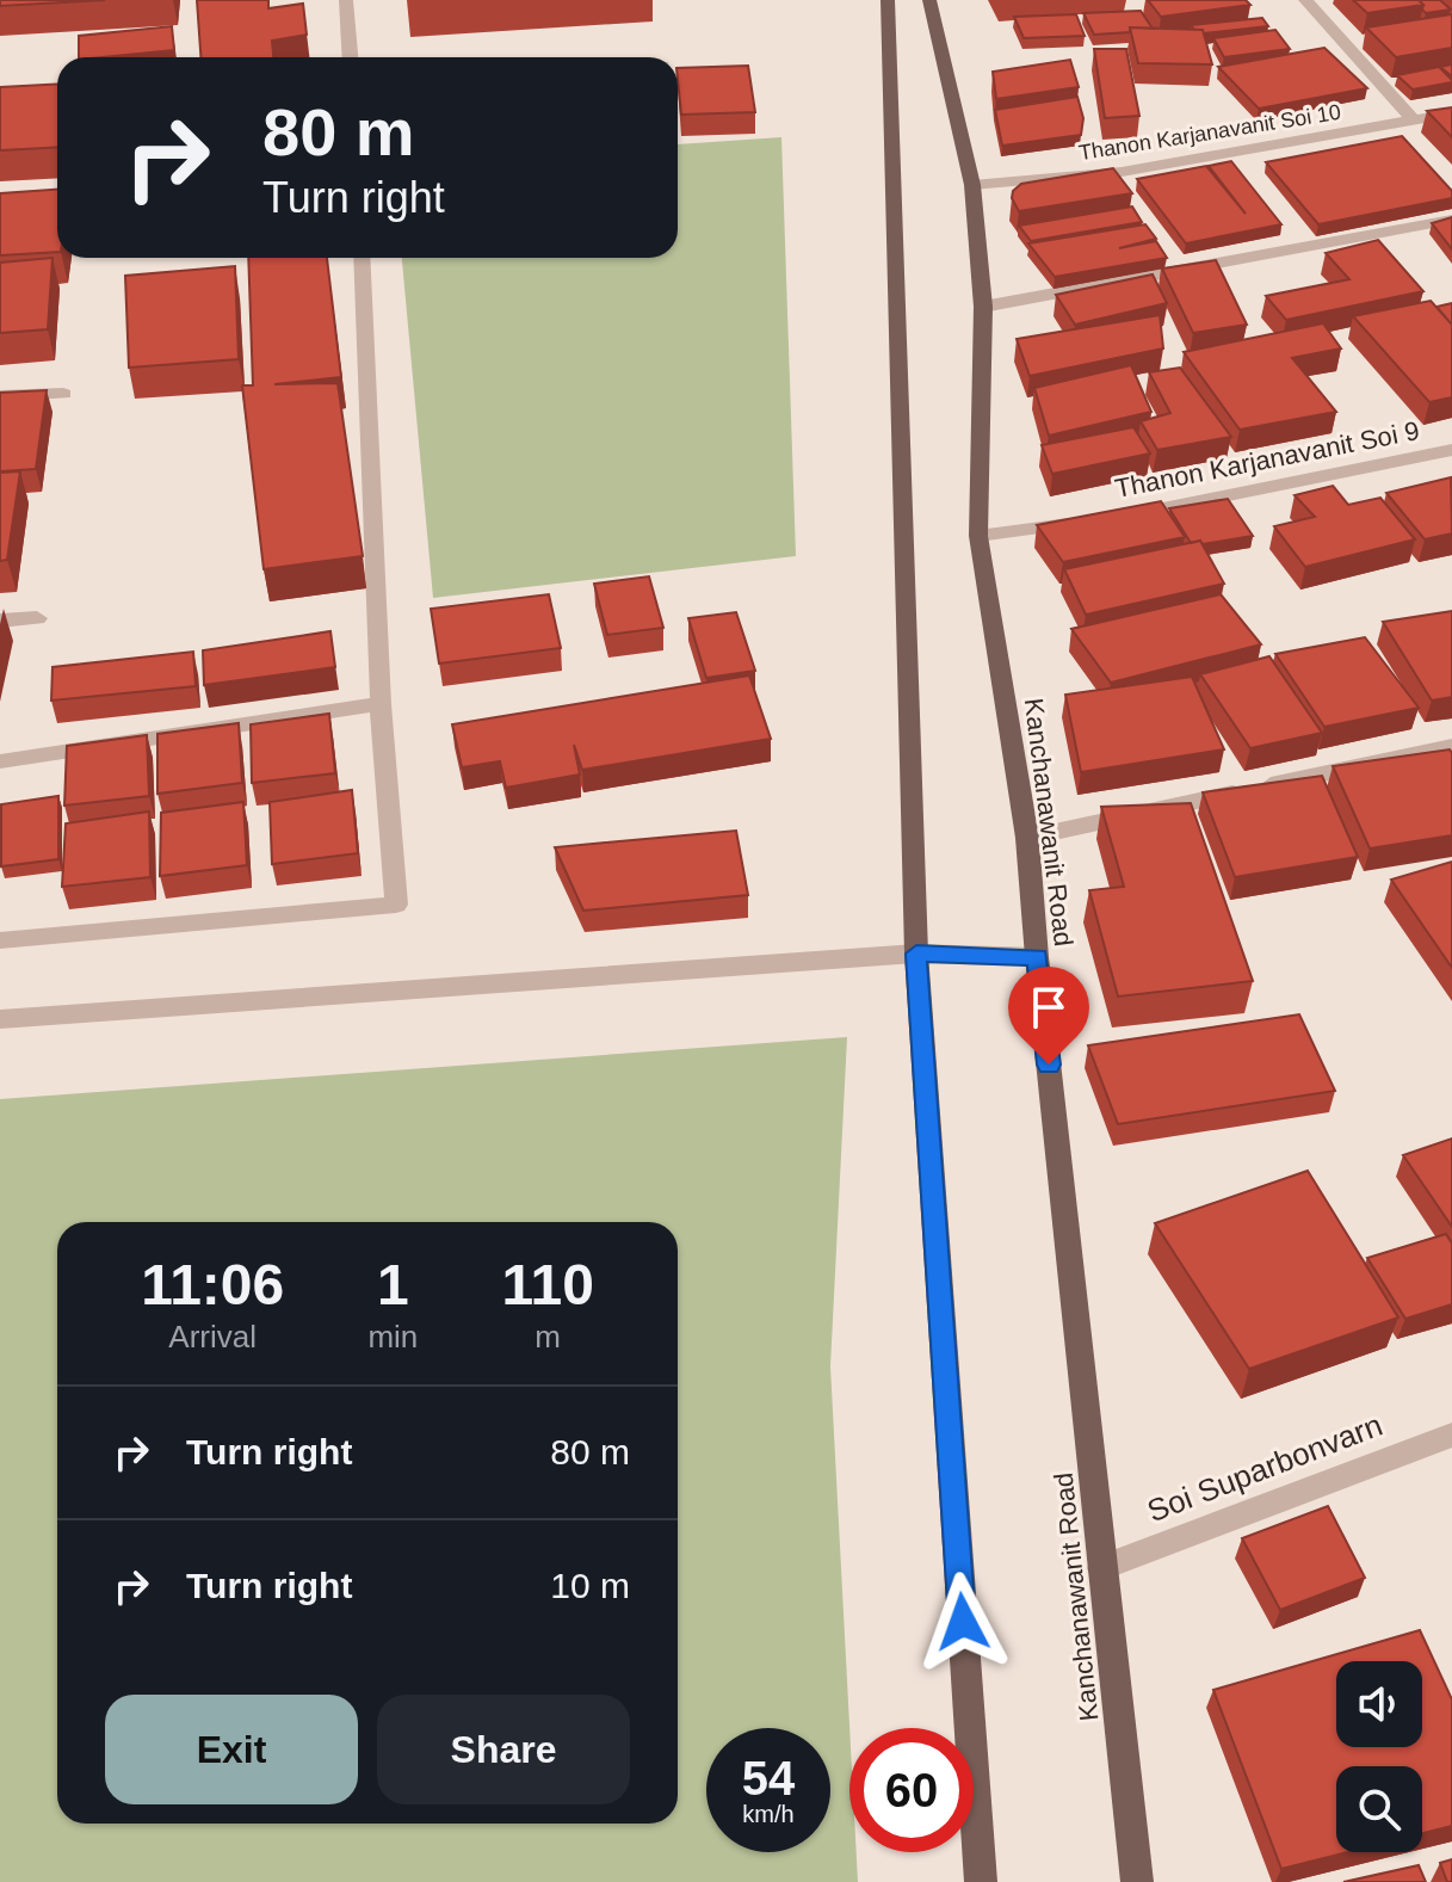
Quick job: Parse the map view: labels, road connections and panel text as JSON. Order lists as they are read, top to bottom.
{
  "streets": {
    "main road": ["Kanchanawanit Road"],
    "street": ["Thanon Karjanavanit Soi 10", "Thanon Karjanavanit Soi 9", "Soi Suparbonvarn"]
  },
  "crossings": [
    ["Thanon Karjanavanit Soi 10", "Kanchanawanit Road"],
    ["Thanon Karjanavanit Soi 9", "Kanchanawanit Road"],
    ["Kanchanawanit Road", "Soi Suparbonvarn"]
  ],
  "page": {
    "turn": ["80 m", "Turn right"],
    "eta": [
      "11:06",
      "Arrival",
      "1",
      "min",
      "110",
      "m"
    ],
    "list": [
      {
        "name": "Turn right",
        "value": "80 m"
      },
      {
        "name": "Turn right",
        "value": "10 m"
      }
    ],
    "buttons": ["Exit", "Share"],
    "speed": "54 km/h",
    "limit": "60"
  }
}
